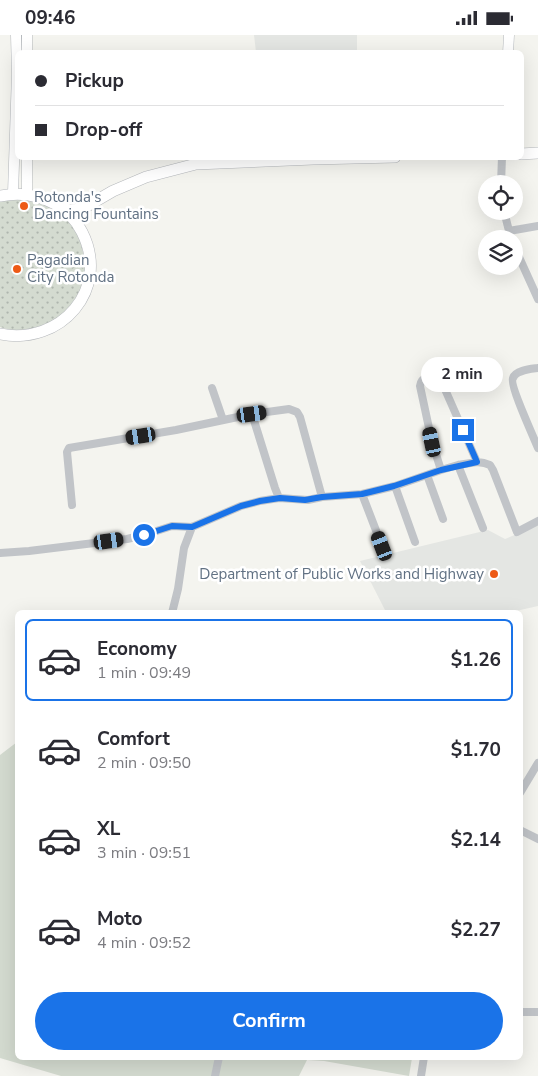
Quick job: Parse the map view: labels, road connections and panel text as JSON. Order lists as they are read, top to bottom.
{
  "places": ["Rotonda's Dancing Fountains", "Pagadian City Rotonda", "Department of Public Works and Highway"],
  "page": {
    "status": "09:46",
    "banner": ["Pickup", "Drop-off"],
    "bubble": "2 min",
    "list": [
      {
        "name": "Economy",
        "note": "1 min · 09:49",
        "value": "$1.26"
      },
      {
        "name": "Comfort",
        "note": "2 min · 09:50",
        "value": "$1.70"
      },
      {
        "name": "XL",
        "note": "3 min · 09:51",
        "value": "$2.14"
      },
      {
        "name": "Moto",
        "note": "4 min · 09:52",
        "value": "$2.27"
      }
    ],
    "buttons": "Confirm"
  }
}
